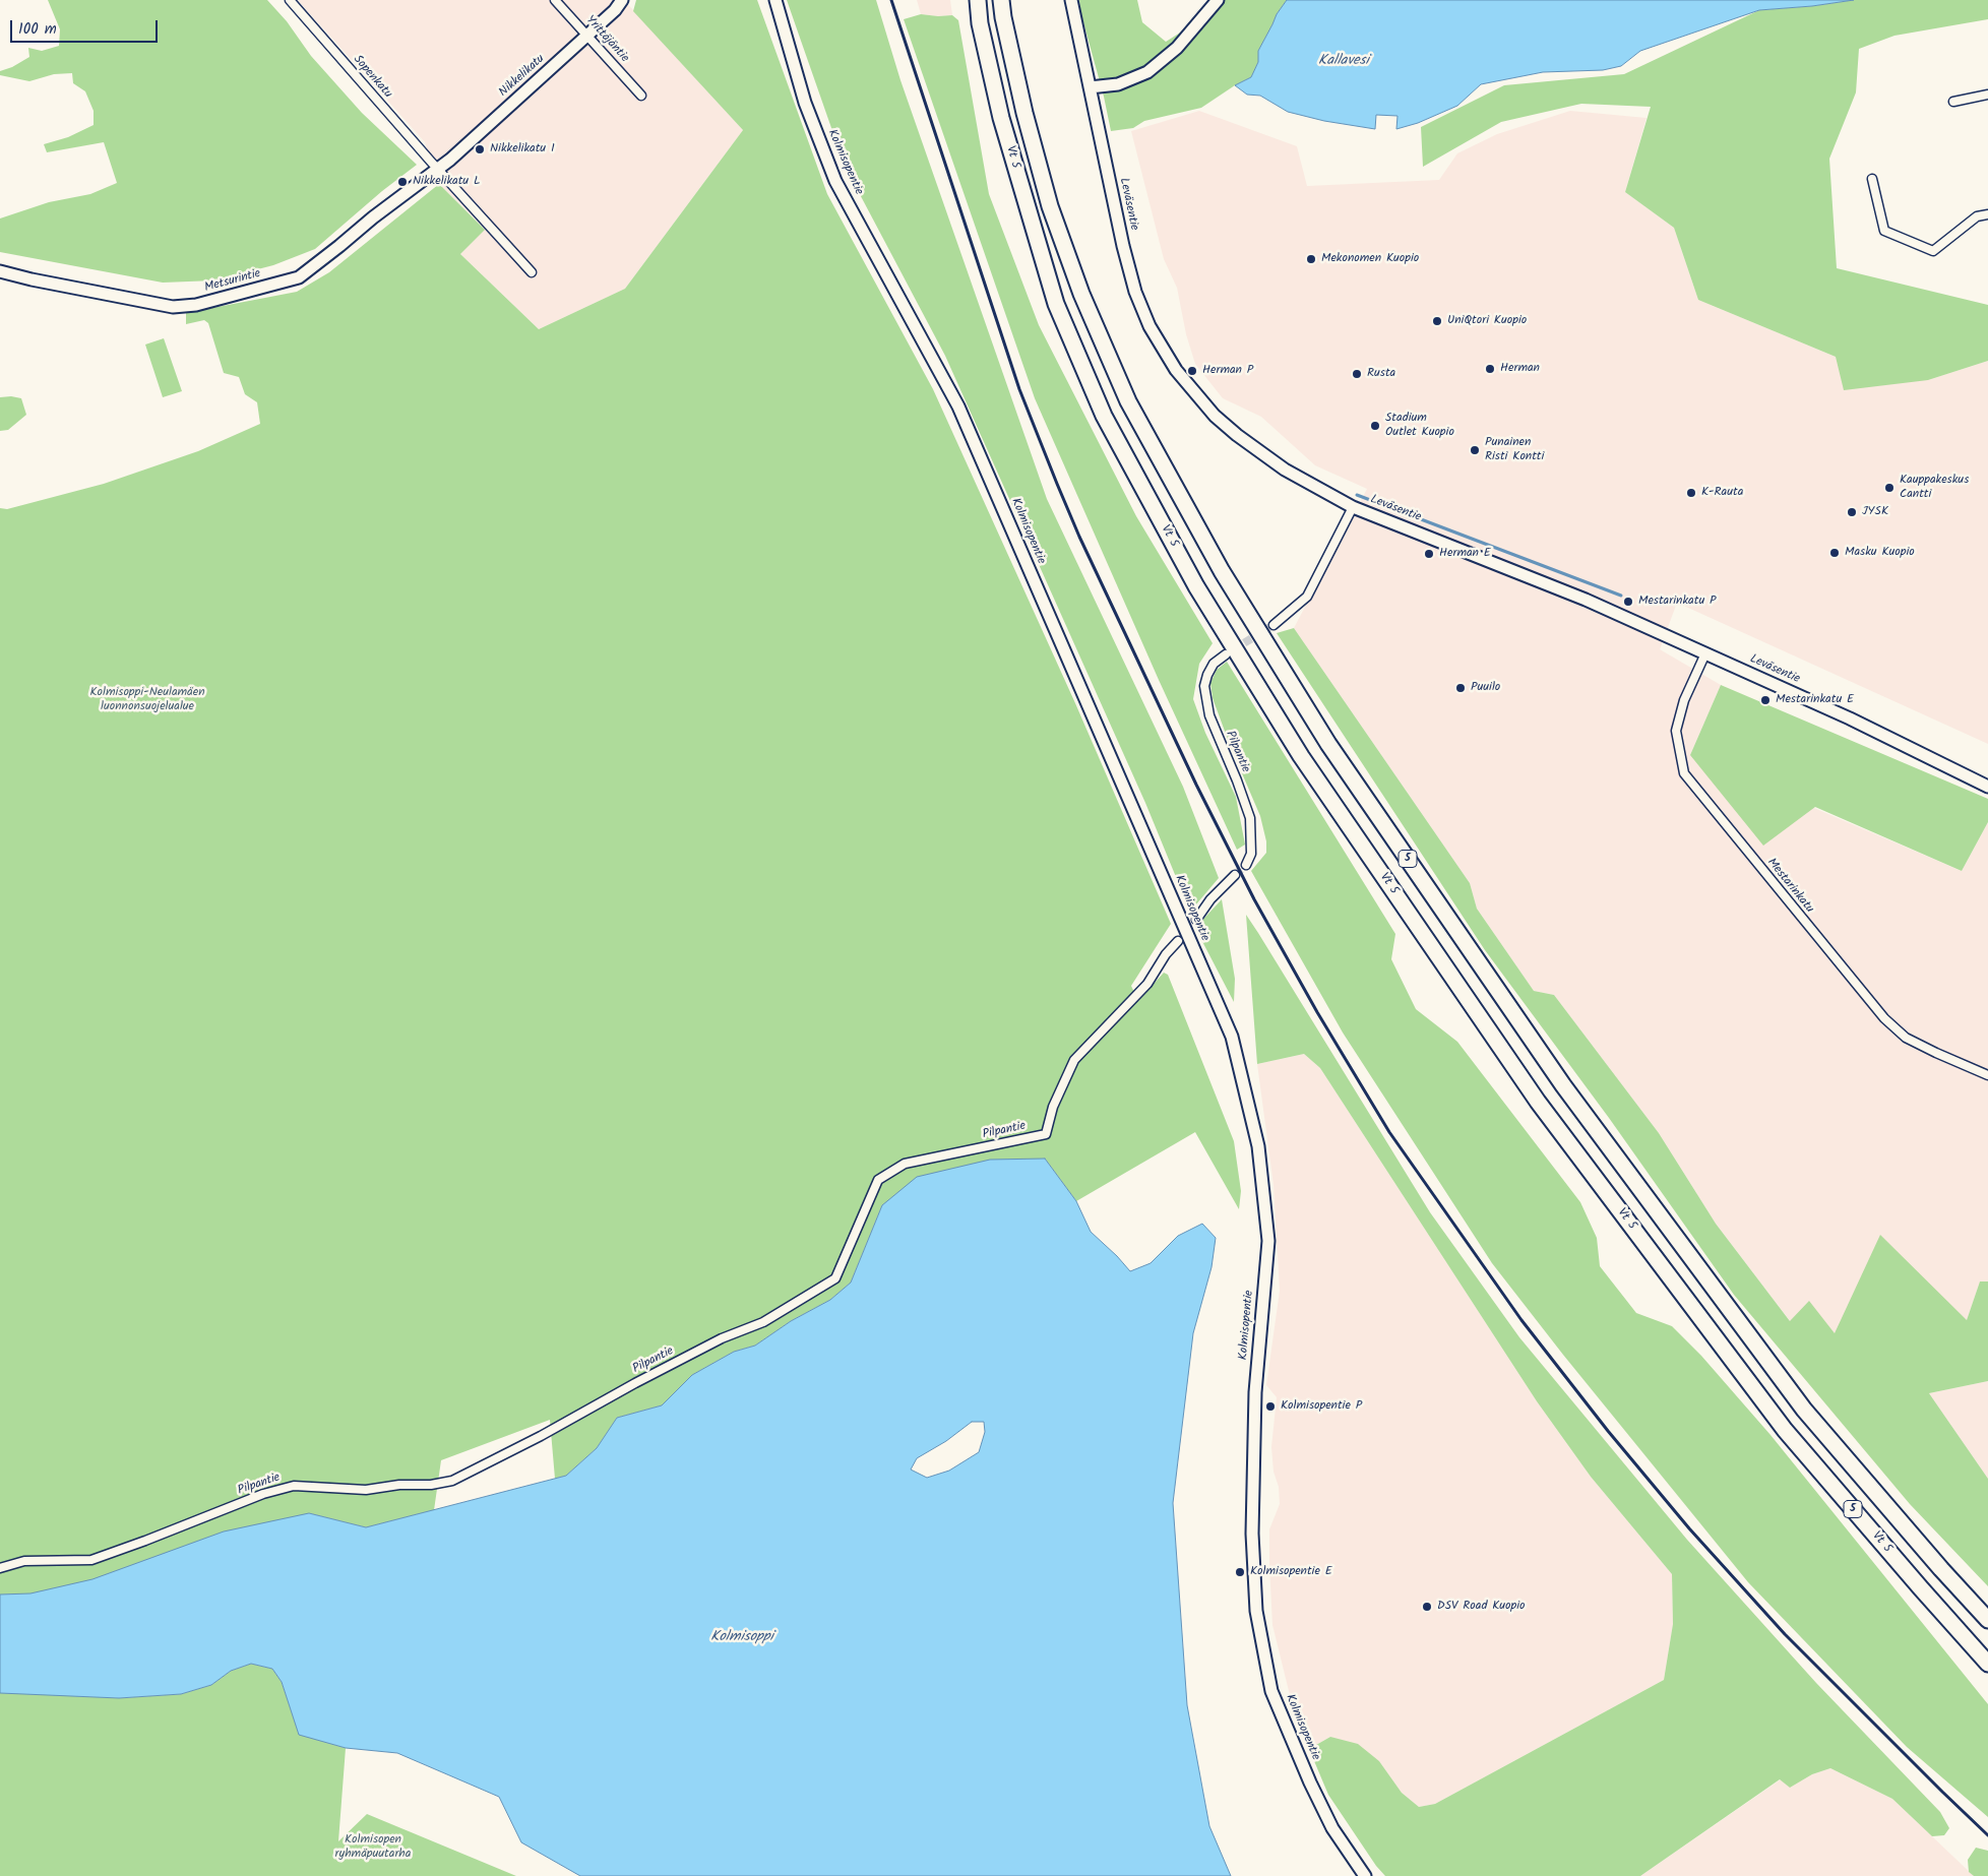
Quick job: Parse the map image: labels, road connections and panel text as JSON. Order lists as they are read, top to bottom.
{
  "streets": {
    "highway": ["Vt 5", "5"],
    "main road": [
      "Nikkelikatu",
      "Kolmisopentie",
      "Leväsentie",
      "Metsurintie"
    ],
    "street": [
      "Yrittäjäntie",
      "Sopenkatu",
      "Pilpantie",
      "Mestarinkatu"
    ]
  },
  "crossings": [
    ["Yrittäjäntie", "Nikkelikatu"],
    ["Nikkelikatu", "Sopenkatu"],
    ["Nikkelikatu", "Metsurintie"],
    ["Sopenkatu", "Metsurintie"],
    ["Leväsentie", "Mestarinkatu"]
  ],
  "water": ["Kallavesi", "Kolmisoppi"],
  "parks": ["Kolmisoppi-Neulamäen luonnonsuojelualue", "Kolmisopen ryhmäpuutarha"],
  "places": [
    "Nikkelikatu I",
    "Nikkelikatu L",
    "Mekonomen Kuopio",
    "UniQtori Kuopio",
    "Herman",
    "Herman P",
    "Rusta",
    "Stadium Outlet Kuopio",
    "Punainen Risti Kontti",
    "Kauppakeskus Cantti",
    "K-Rauta",
    "JYSK",
    "Masku Kuopio",
    "Herman E",
    "Mestarinkatu P",
    "Puuilo",
    "Mestarinkatu E",
    "Kolmisopentie P",
    "Kolmisopentie E",
    "DSV Road Kuopio"
  ],
  "scale_bar": "100 m"
}
